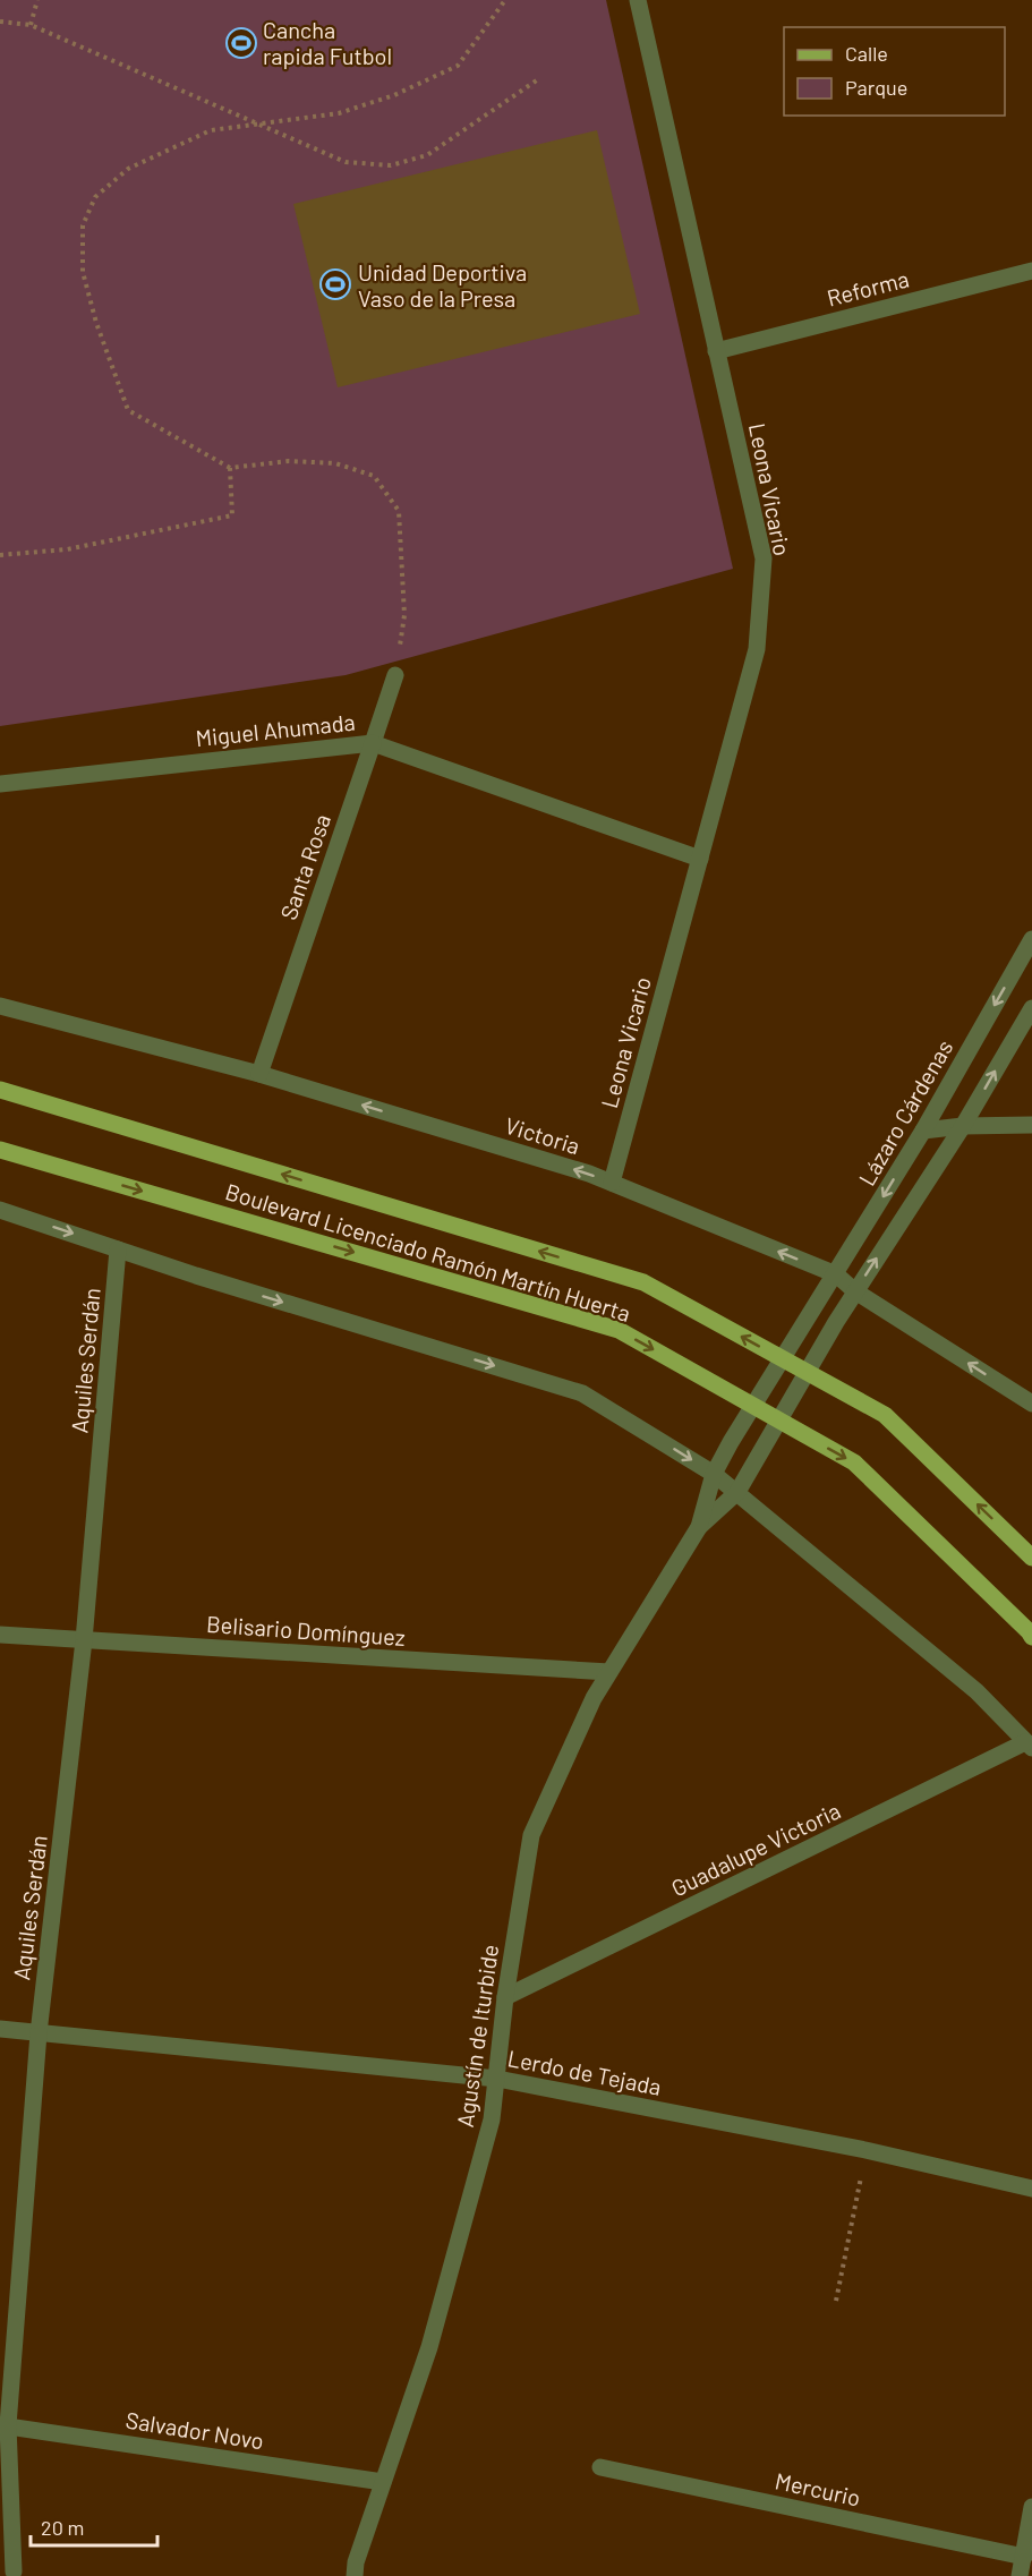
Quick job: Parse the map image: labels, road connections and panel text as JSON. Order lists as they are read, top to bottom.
{
  "streets": {
    "main road": ["Boulevard Licenciado Ramón Martín Huerta"],
    "street": [
      "Reforma",
      "Leona Vicario",
      "Miguel Ahumada",
      "Santa Rosa",
      "Lázaro Cárdenas",
      "Victoria",
      "Aquiles Serdán",
      "Belisario Domínguez",
      "Guadalupe Victoria",
      "Agustín de Iturbide",
      "Lerdo de Tejada",
      "Salvador Novo",
      "Mercurio"
    ]
  },
  "crossings": [
    ["Reforma", "Leona Vicario"],
    ["Leona Vicario", "Miguel Ahumada"],
    ["Leona Vicario", "Victoria"],
    ["Miguel Ahumada", "Santa Rosa"],
    ["Santa Rosa", "Victoria"],
    ["Lázaro Cárdenas", "Victoria"],
    ["Lázaro Cárdenas", "Agustín de Iturbide"],
    ["Victoria", "Agustín de Iturbide"],
    ["Aquiles Serdán", "Belisario Domínguez"],
    ["Aquiles Serdán", "Lerdo de Tejada"],
    ["Aquiles Serdán", "Salvador Novo"],
    ["Belisario Domínguez", "Agustín de Iturbide"],
    ["Guadalupe Victoria", "Agustín de Iturbide"],
    ["Agustín de Iturbide", "Lerdo de Tejada"],
    ["Agustín de Iturbide", "Salvador Novo"]
  ],
  "one_way": ["Victoria"],
  "places": {
    "sports": ["Cancha rapida Futbol", "Unidad Deportiva Vaso de la Presa"]
  },
  "legend": ["Calle", "Parque"],
  "scale_bar": "20 m"
}
